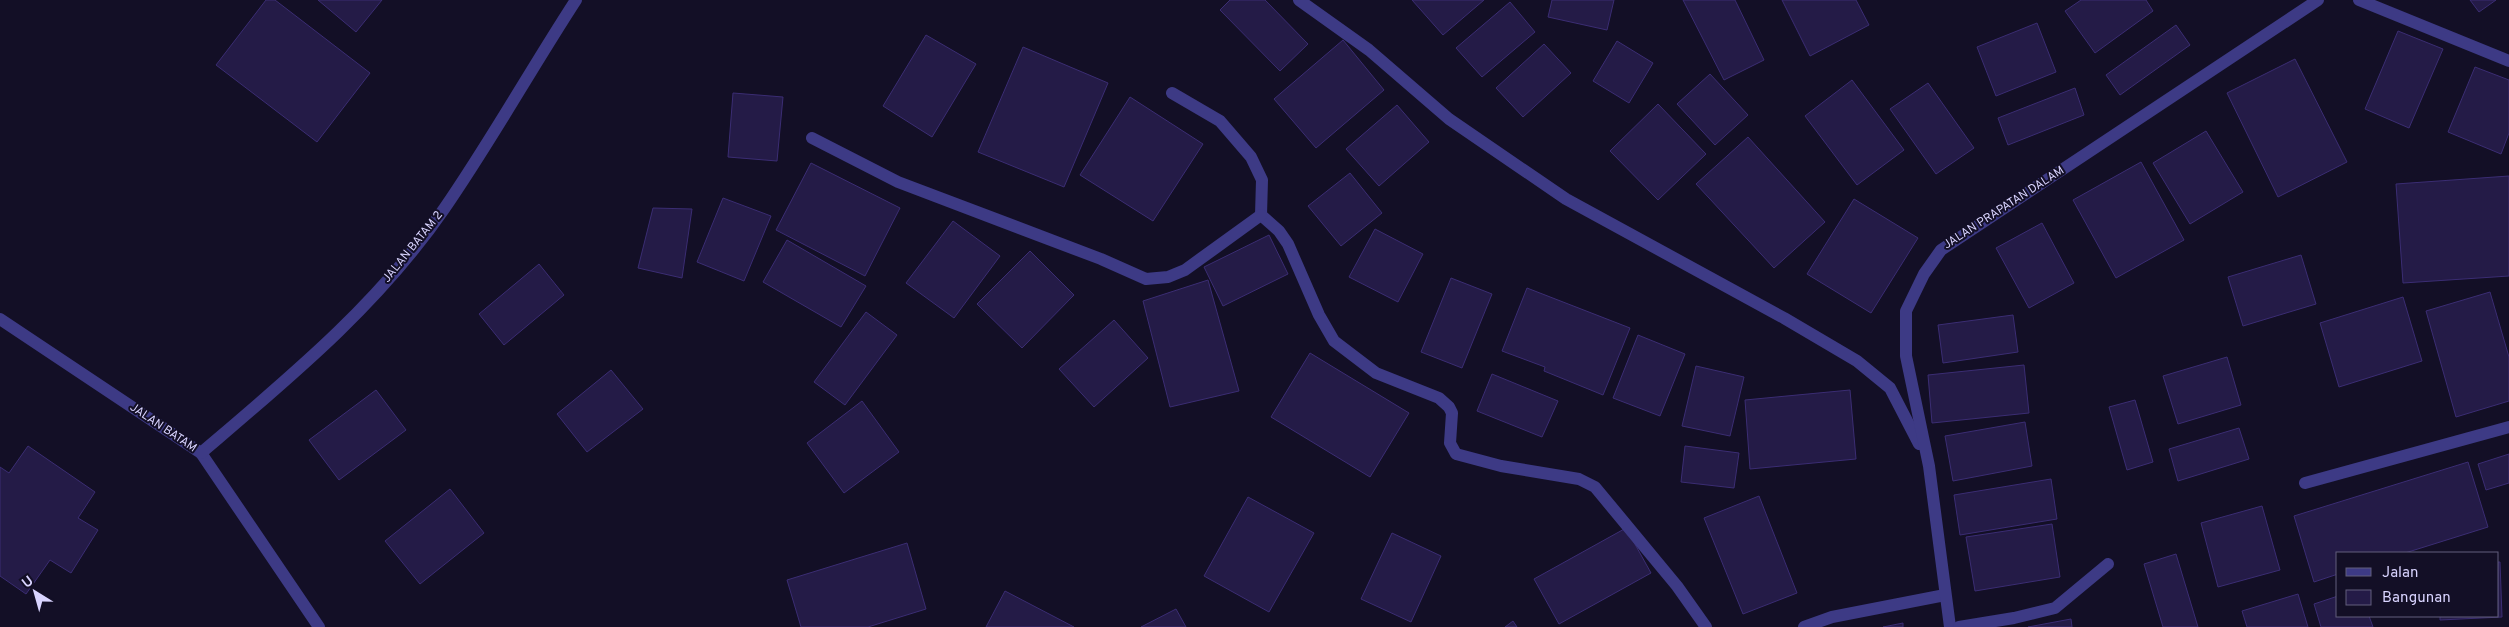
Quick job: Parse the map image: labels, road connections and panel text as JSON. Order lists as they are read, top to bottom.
{
  "streets": {
    "street": ["JALAN PRAPATAN DALAM", "JALAN BATAM 2", "JALAN BATAM"]
  },
  "crossings": [
    ["JALAN BATAM 2", "JALAN BATAM"]
  ],
  "legend": ["Jalan", "Bangunan"],
  "north": "top left"
}
